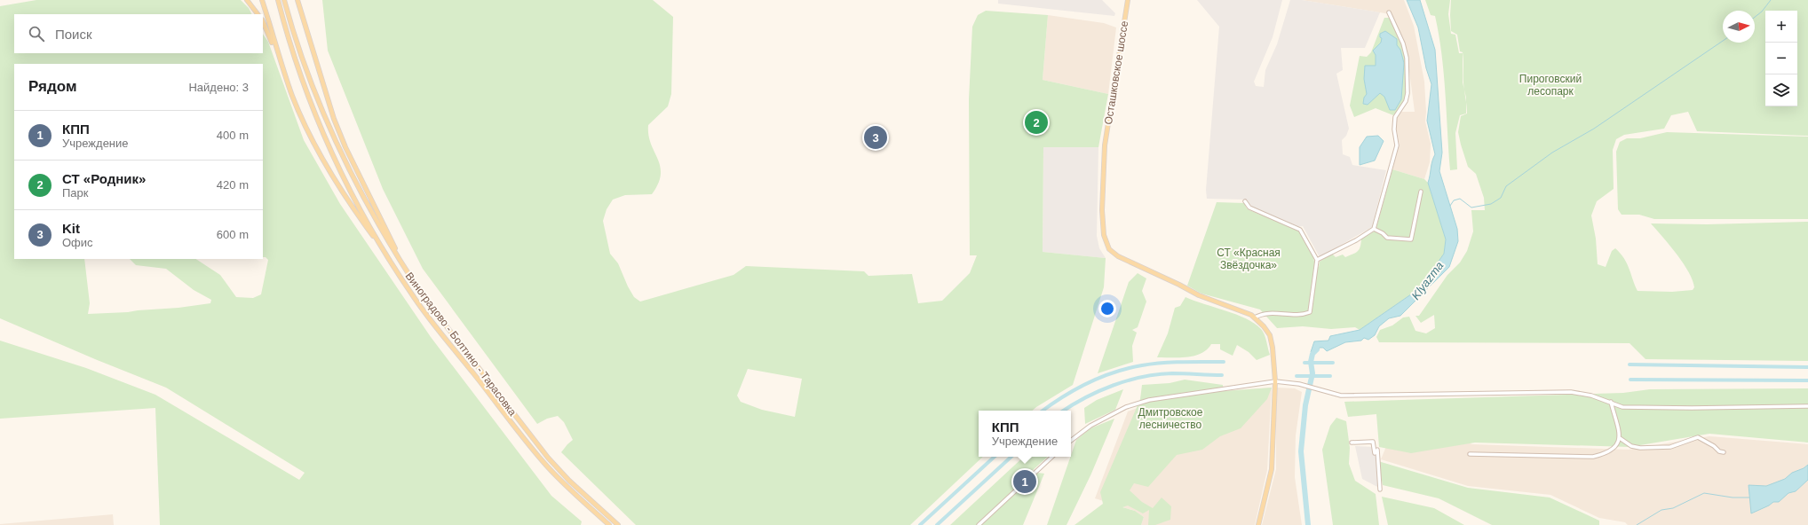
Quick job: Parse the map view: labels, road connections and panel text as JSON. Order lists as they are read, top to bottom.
{
  "streets": {
    "main road": ["Осташковское шоссе", "Виноградово - Болтино - Тарасовка"]
  },
  "water": ["Klyazma"],
  "parks": ["Пироговский лесопарк", "СТ «Красная Звёздочка»", "Дмитровское лесничество"],
  "north": "right",
  "page": {
    "map_buttons": ["+", "−"],
    "search": "Поиск",
    "heading": ["Рядом", "Найдено: 3"],
    "pins": ["2", "3", "1"],
    "list": [
      {
        "mark": "1",
        "name": "КПП",
        "note": "Учреждение",
        "value": "400 m"
      },
      {
        "mark": "2",
        "name": "СТ «Родник»",
        "note": "Парк",
        "value": "420 m"
      },
      {
        "mark": "3",
        "name": "Kit",
        "note": "Офис",
        "value": "600 m"
      }
    ],
    "popup": ["КПП", "Учреждение"]
  }
}
